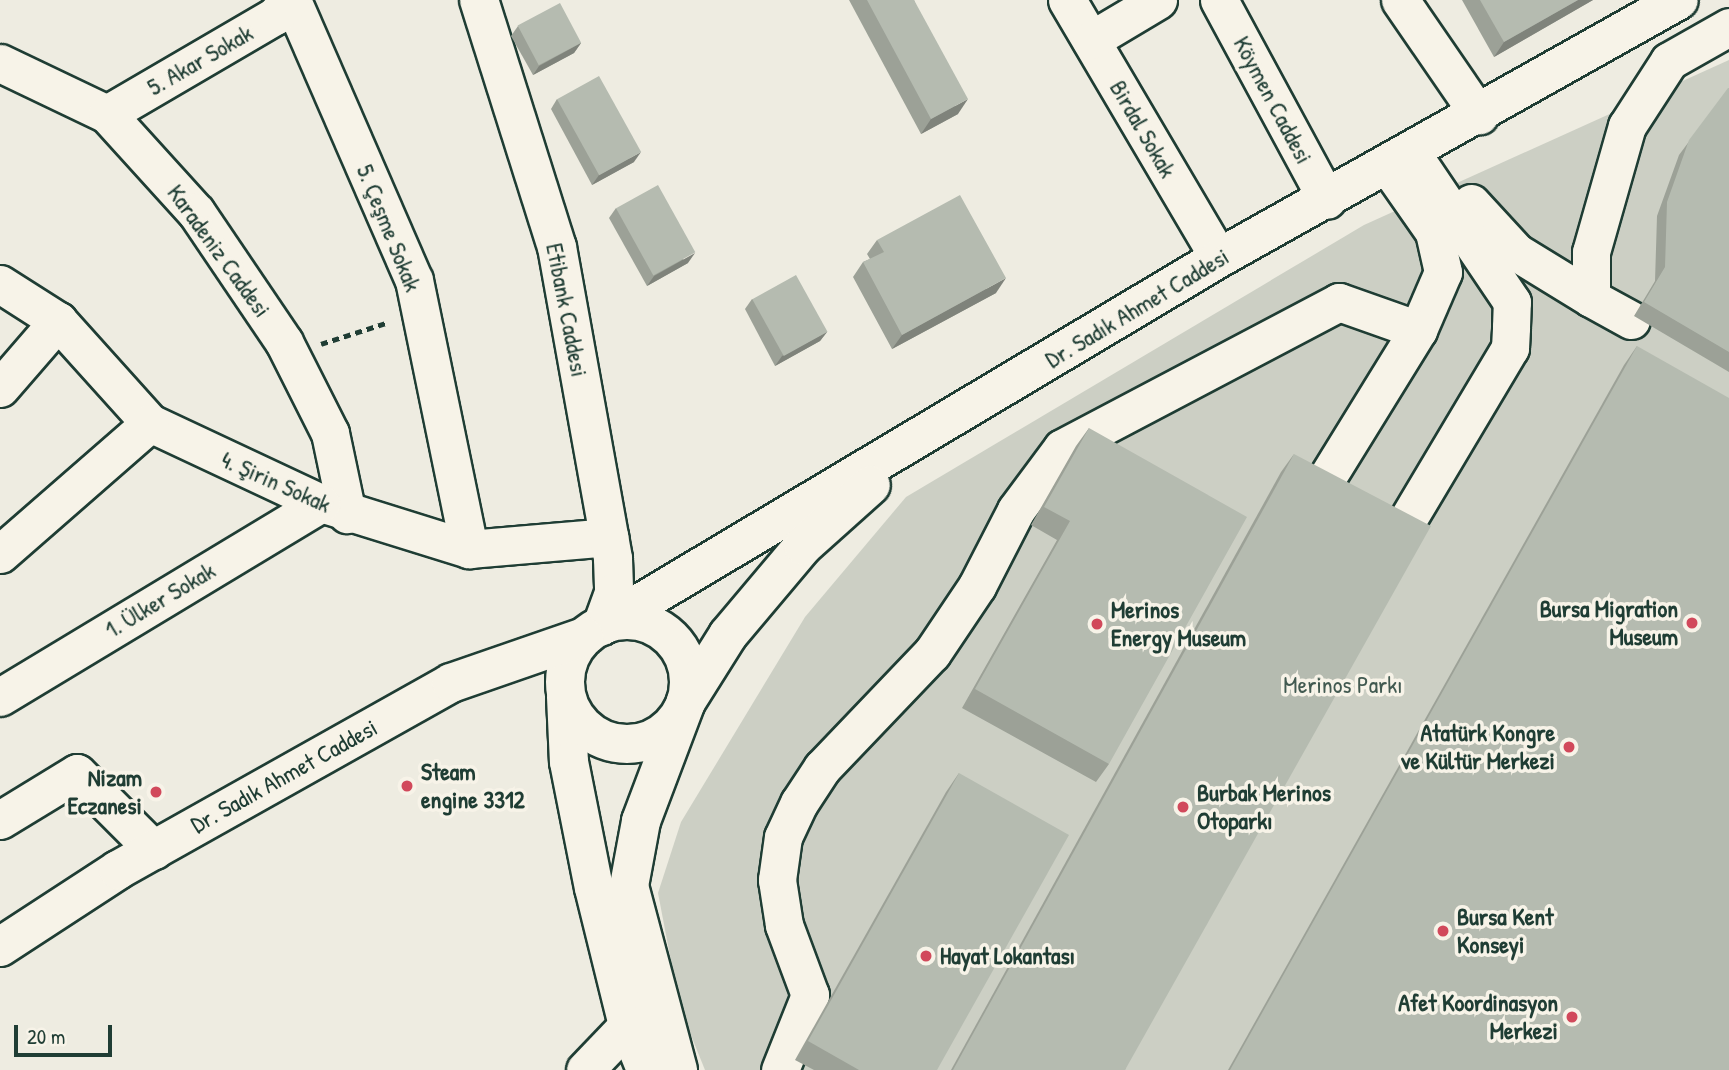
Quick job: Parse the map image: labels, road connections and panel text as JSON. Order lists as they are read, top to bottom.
{
  "streets": {
    "main road": ["Dr. Sadık Ahmet Caddesi", "Etibank Caddesi"],
    "street": [
      "5. Akar Sokak",
      "Köymen Caddesi",
      "Birdal Sokak",
      "5. Çeşme Sokak",
      "Karadeniz Caddesi",
      "4. Şirin Sokak",
      "1. Ülker Sokak"
    ]
  },
  "crossings": [
    ["5. Akar Sokak", "5. Çeşme Sokak"],
    ["5. Akar Sokak", "Karadeniz Caddesi"],
    ["Köymen Caddesi", "Dr. Sadık Ahmet Caddesi"],
    ["Birdal Sokak", "Dr. Sadık Ahmet Caddesi"],
    ["5. Çeşme Sokak", "4. Şirin Sokak"],
    ["Karadeniz Caddesi", "4. Şirin Sokak"],
    ["Karadeniz Caddesi", "1. Ülker Sokak"],
    ["Dr. Sadık Ahmet Caddesi", "Etibank Caddesi"],
    ["Etibank Caddesi", "4. Şirin Sokak"],
    ["4. Şirin Sokak", "1. Ülker Sokak"]
  ],
  "parks": ["Merinos Parkı"],
  "places": [
    "Bursa Migration Museum",
    "Merinos Energy Museum",
    "Atatürk Kongre ve Kültür Merkezi",
    "Steam engine 3312",
    "Nizam Eczanesi",
    "Burbak Merinos Otoparkı",
    "Bursa Kent Konseyi",
    "Hayat Lokantası",
    "Afet Koordinasyon Merkezi"
  ],
  "scale_bar": "20 m"
}
